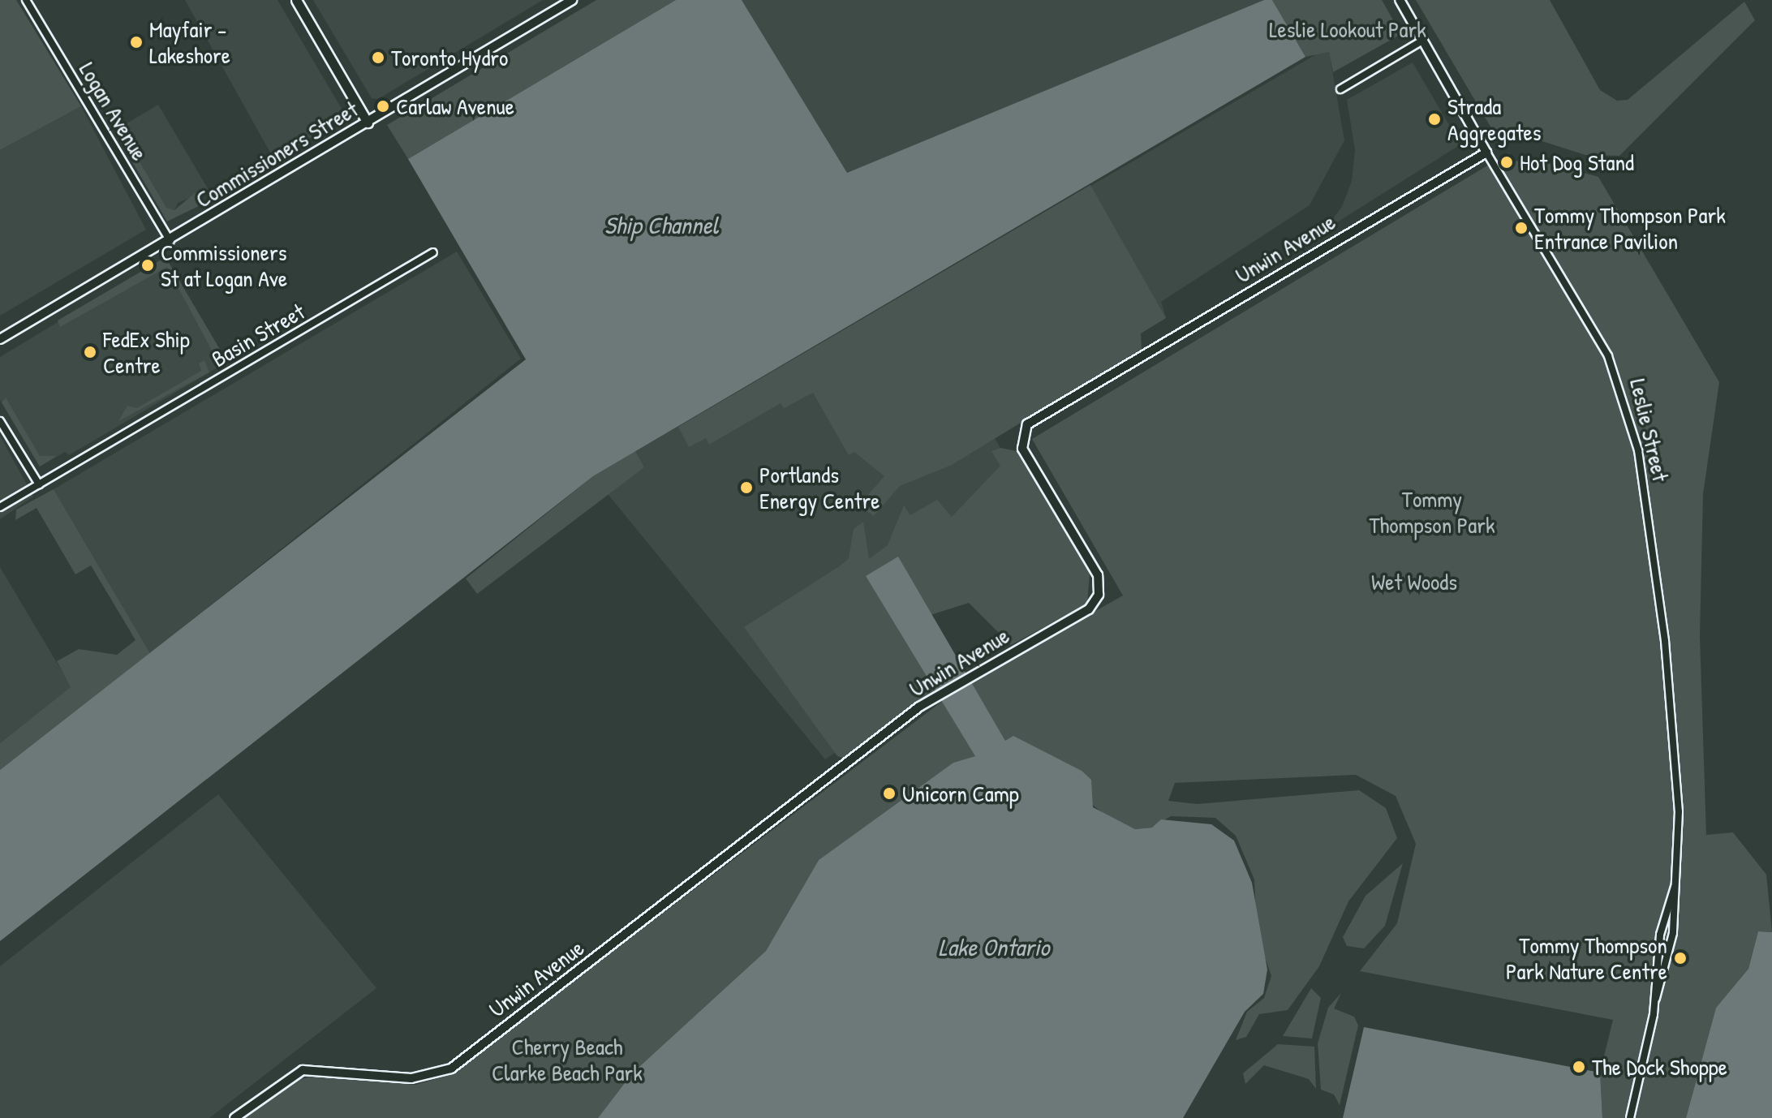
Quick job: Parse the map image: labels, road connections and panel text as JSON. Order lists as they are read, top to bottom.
{
  "streets": {
    "street": [
      "Logan Avenue",
      "Commissioners Street",
      "Unwin Avenue",
      "Basin Street",
      "Leslie Street"
    ]
  },
  "crossings": [
    ["Logan Avenue", "Commissioners Street"],
    ["Unwin Avenue", "Leslie Street"]
  ],
  "water": ["Ship Channel", "Lake Ontario"],
  "parks": [
    "Leslie Lookout Park",
    "Tommy Thompson Park",
    "Wet Woods",
    "Cherry Beach Clarke Beach Park"
  ],
  "places": [
    "Mayfair - Lakeshore",
    "Toronto Hydro",
    "Carlaw Avenue",
    "Strada Aggregates",
    "Hot Dog Stand",
    "Tommy Thompson Park Entrance Pavilion",
    "Commissioners St at Logan Ave",
    "FedEx Ship Centre",
    "Portlands Energy Centre",
    "Unicorn Camp",
    "Tommy Thompson Park Nature Centre",
    "The Dock Shoppe"
  ]
}
